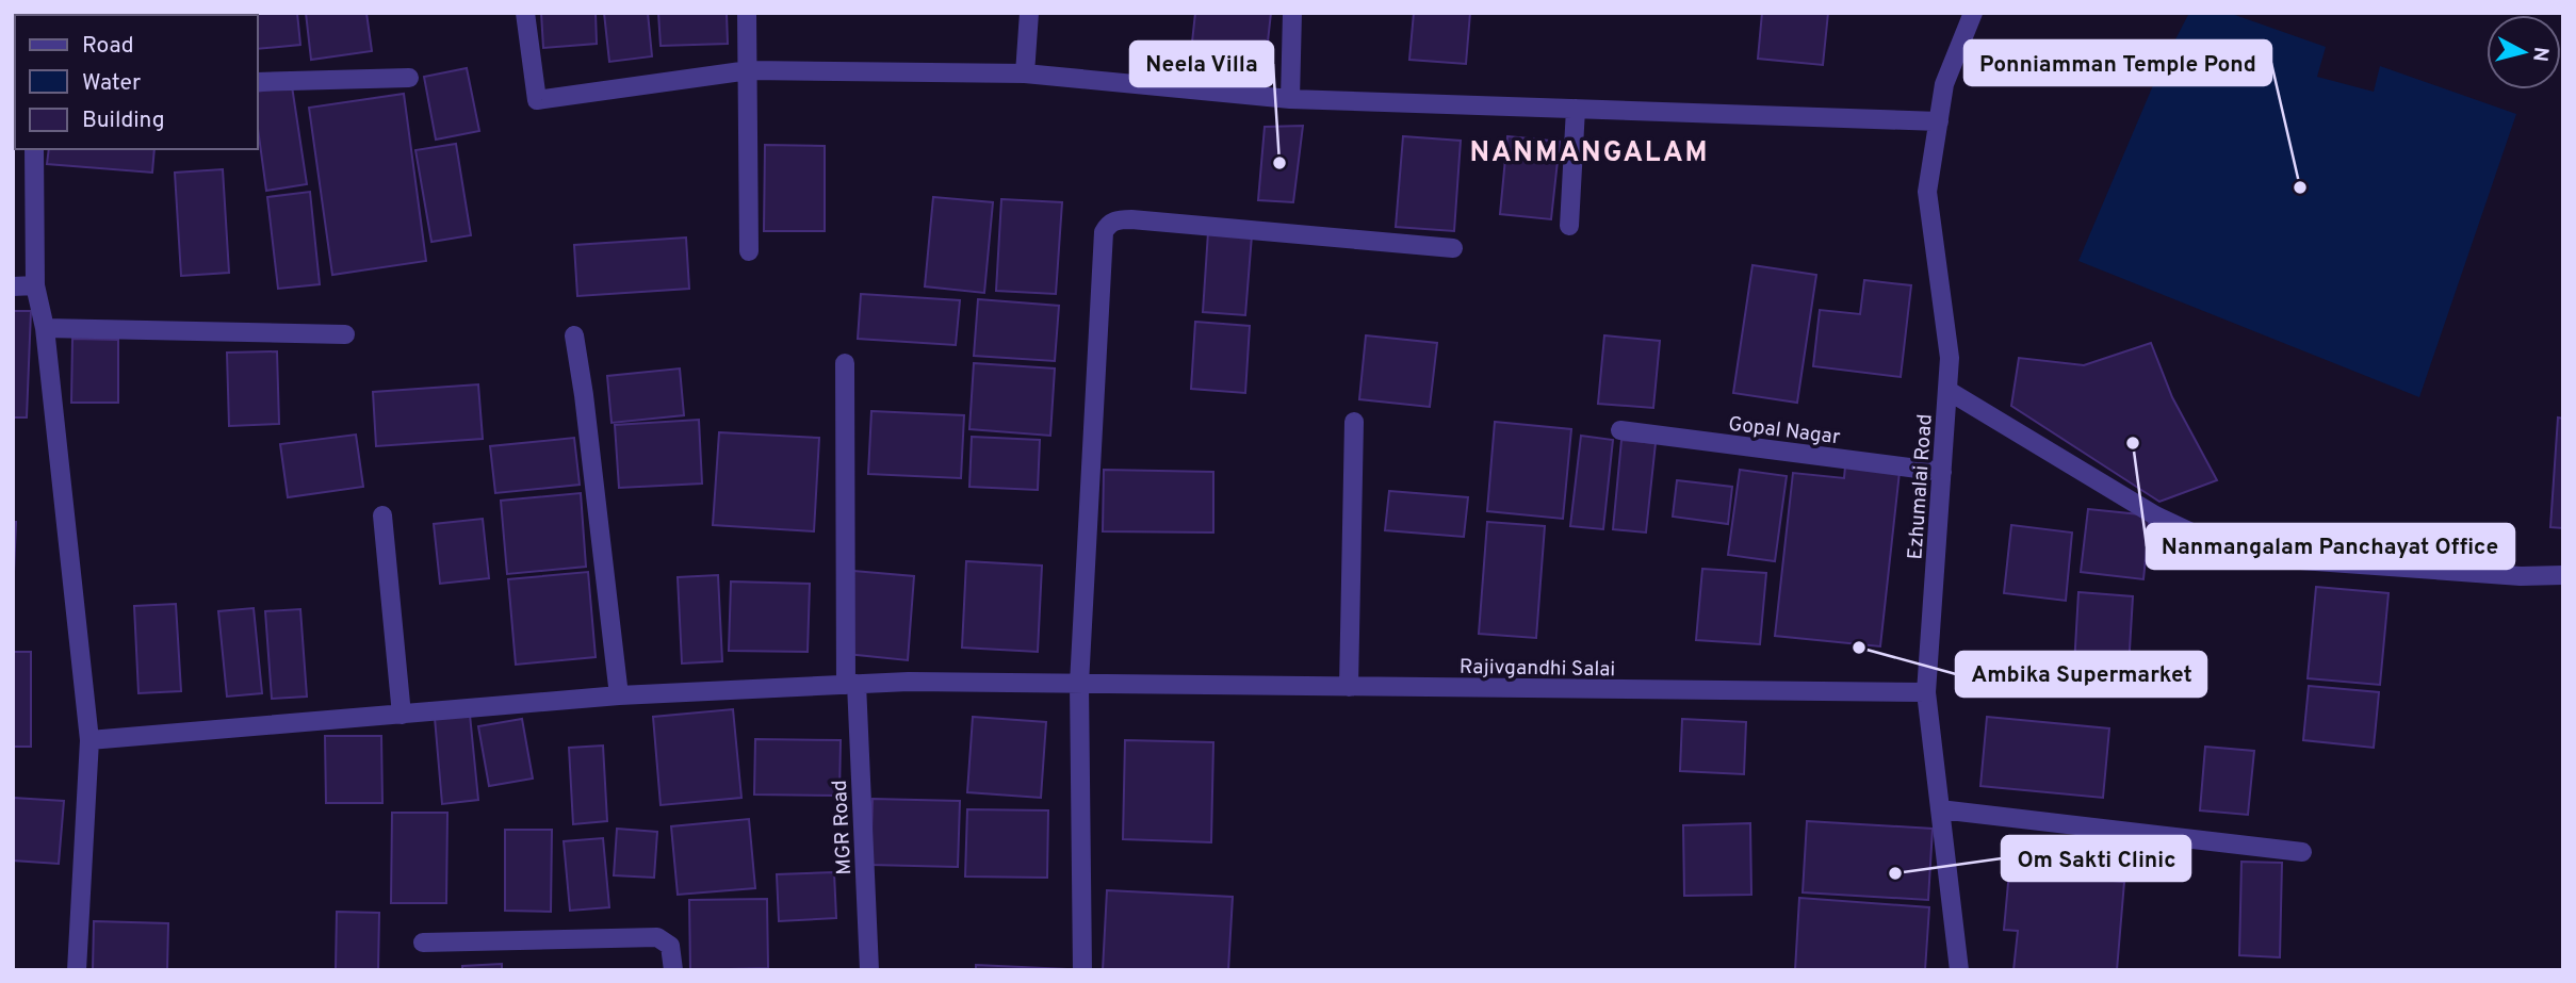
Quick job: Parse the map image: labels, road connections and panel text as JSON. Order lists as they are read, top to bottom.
{
  "streets": {
    "street": [
      "Gopal Nagar",
      "Ezhumalai Road",
      "Rajivgandhi Salai",
      "MGR Road"
    ]
  },
  "crossings": [
    ["Gopal Nagar", "Ezhumalai Road"],
    ["Ezhumalai Road", "Rajivgandhi Salai"],
    ["Rajivgandhi Salai", "MGR Road"]
  ],
  "districts": ["NANMANGALAM"],
  "places": [
    "Neela Villa",
    "Ponniamman Temple Pond",
    "Nanmangalam Panchayat Office",
    "Ambika Supermarket",
    "Om Sakti Clinic"
  ],
  "legend": ["Road", "Water", "Building"],
  "north": "right"
}
